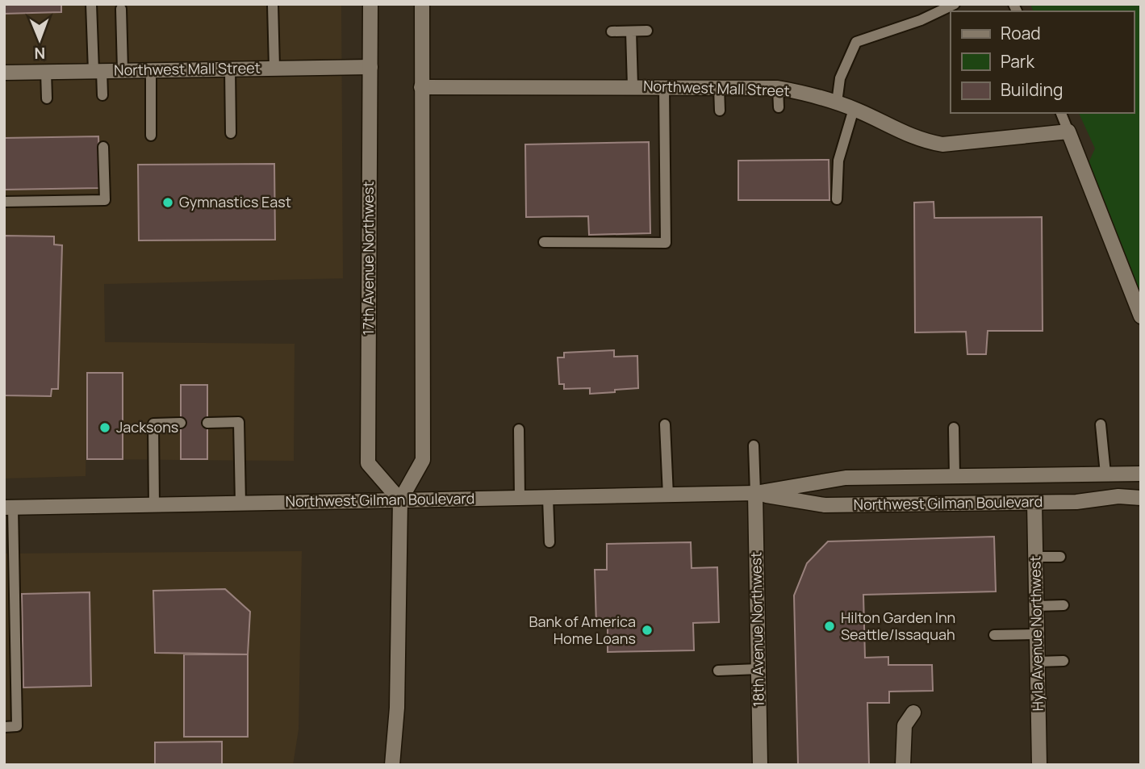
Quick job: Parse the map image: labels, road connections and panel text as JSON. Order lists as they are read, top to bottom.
{
  "streets": {
    "street": [
      "Northwest Mall Street",
      "17th Avenue Northwest",
      "Northwest Gilman Boulevard",
      "18th Avenue Northwest",
      "Hyla Avenue Northwest"
    ]
  },
  "crossings": [
    ["Northwest Mall Street", "17th Avenue Northwest"],
    ["17th Avenue Northwest", "Northwest Gilman Boulevard"],
    ["Northwest Gilman Boulevard", "18th Avenue Northwest"],
    ["Northwest Gilman Boulevard", "Hyla Avenue Northwest"]
  ],
  "places": [
    "Gymnastics East",
    "Jacksons",
    "Hilton Garden Inn Seattle/Issaquah",
    "Bank of America Home Loans"
  ],
  "legend": ["Road", "Park", "Building"],
  "north": "bottom"
}
